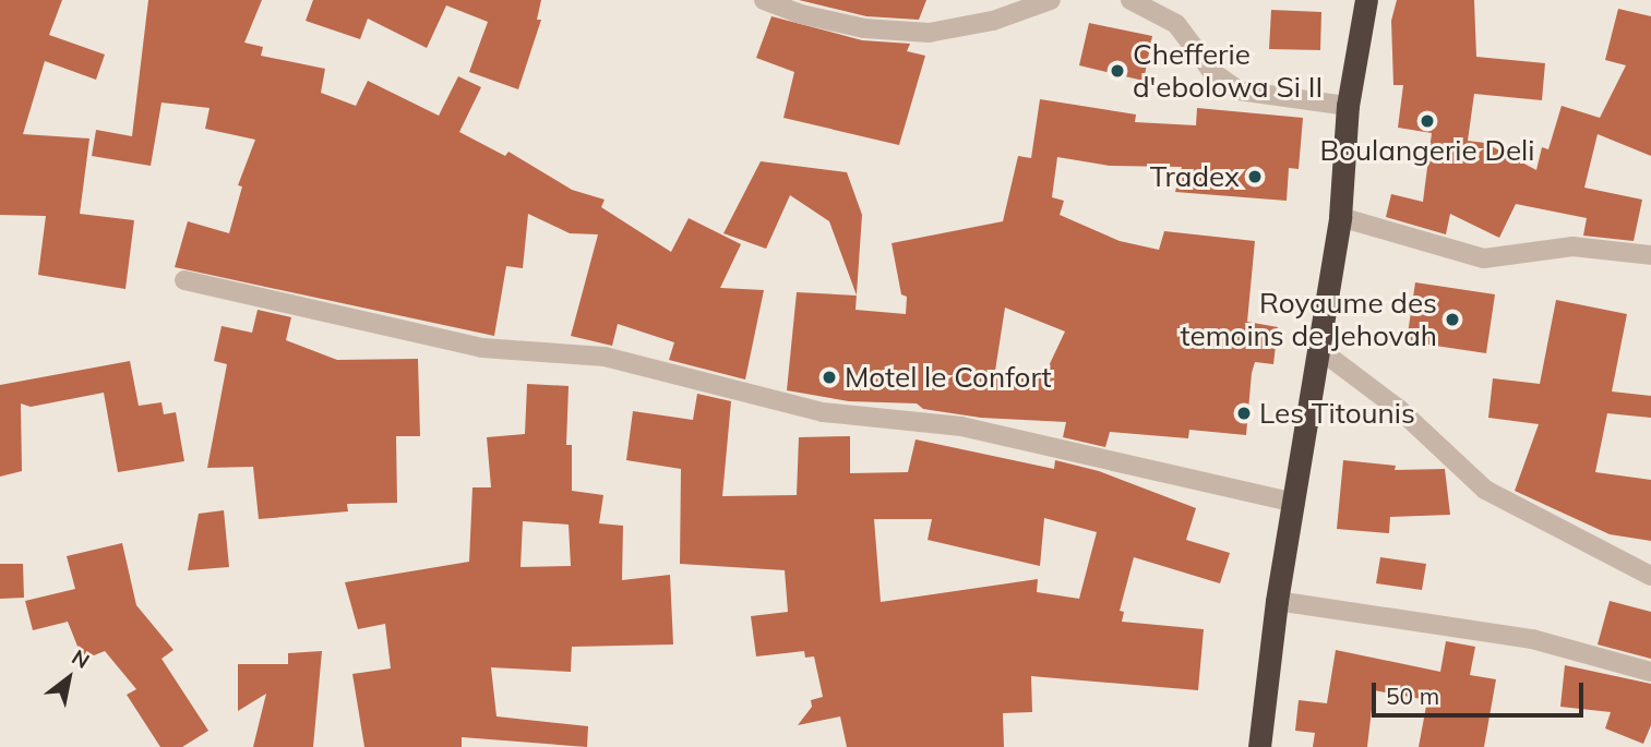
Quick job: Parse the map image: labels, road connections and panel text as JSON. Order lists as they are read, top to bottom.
{
  "places": [
    "Chefferie d'ebolowa Si II",
    "Boulangerie Deli",
    "Tradex",
    "Royaume des temoins de Jehovah",
    "Motel le Confort",
    "Les Titounis"
  ],
  "scale_bar": "50 m",
  "north": "top right"
}
